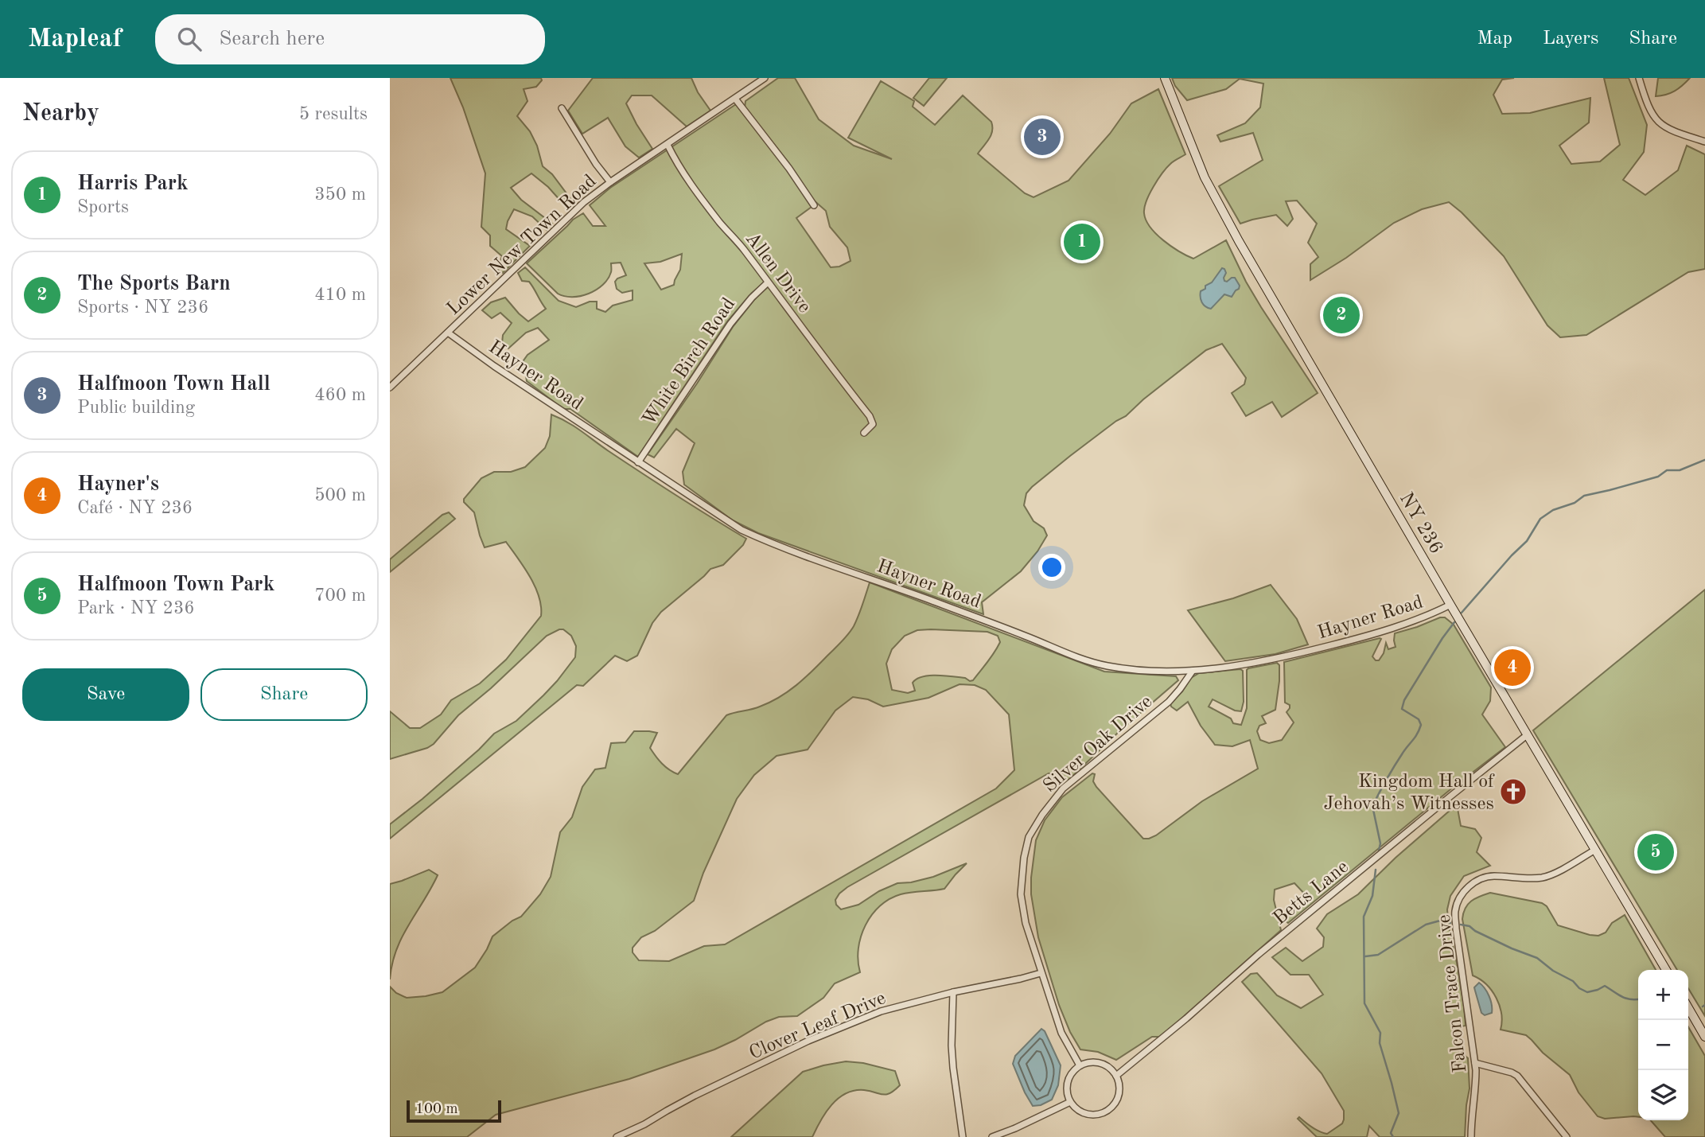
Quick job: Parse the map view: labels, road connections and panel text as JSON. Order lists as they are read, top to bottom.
{
  "streets": {
    "main road": ["NY 236"],
    "street": [
      "Lower New Town Road",
      "Allen Drive",
      "White Birch Road",
      "Hayner Road",
      "Silver Oak Drive",
      "Betts Lane",
      "Falcon Trace Drive",
      "Clover Leaf Drive"
    ]
  },
  "crossings": [
    ["Lower New Town Road", "Allen Drive"],
    ["Lower New Town Road", "Hayner Road"],
    ["Allen Drive", "White Birch Road"],
    ["White Birch Road", "Hayner Road"],
    ["Hayner Road", "NY 236"],
    ["Hayner Road", "Silver Oak Drive"],
    ["NY 236", "Betts Lane"],
    ["NY 236", "Falcon Trace Drive"],
    ["Silver Oak Drive", "Betts Lane"],
    ["Silver Oak Drive", "Clover Leaf Drive"]
  ],
  "places": {
    "church": ["Kingdom Hall of Jehovah’s Witnesses"]
  },
  "scale_bar": "100 m",
  "page": {
    "header": "Mapleaf",
    "search": "Search here",
    "nav": ["Map", "Layers", "Share"],
    "heading": ["Nearby", "5 results"],
    "pins": [
      "3",
      "1",
      "2",
      "4",
      "5"
    ],
    "list": [
      {
        "mark": "1",
        "name": "Harris Park",
        "note": "Sports",
        "value": "350 m"
      },
      {
        "mark": "2",
        "name": "The Sports Barn",
        "note": "Sports · NY 236",
        "value": "410 m"
      },
      {
        "mark": "3",
        "name": "Halfmoon Town Hall",
        "note": "Public building",
        "value": "460 m"
      },
      {
        "mark": "4",
        "name": "Hayner's",
        "note": "Café · NY 236",
        "value": "500 m"
      },
      {
        "mark": "5",
        "name": "Halfmoon Town Park",
        "note": "Park · NY 236",
        "value": "700 m"
      }
    ],
    "buttons": ["Save", "Share"],
    "map_buttons": ["+", "−"],
    "scale": "100 m"
  }
}
